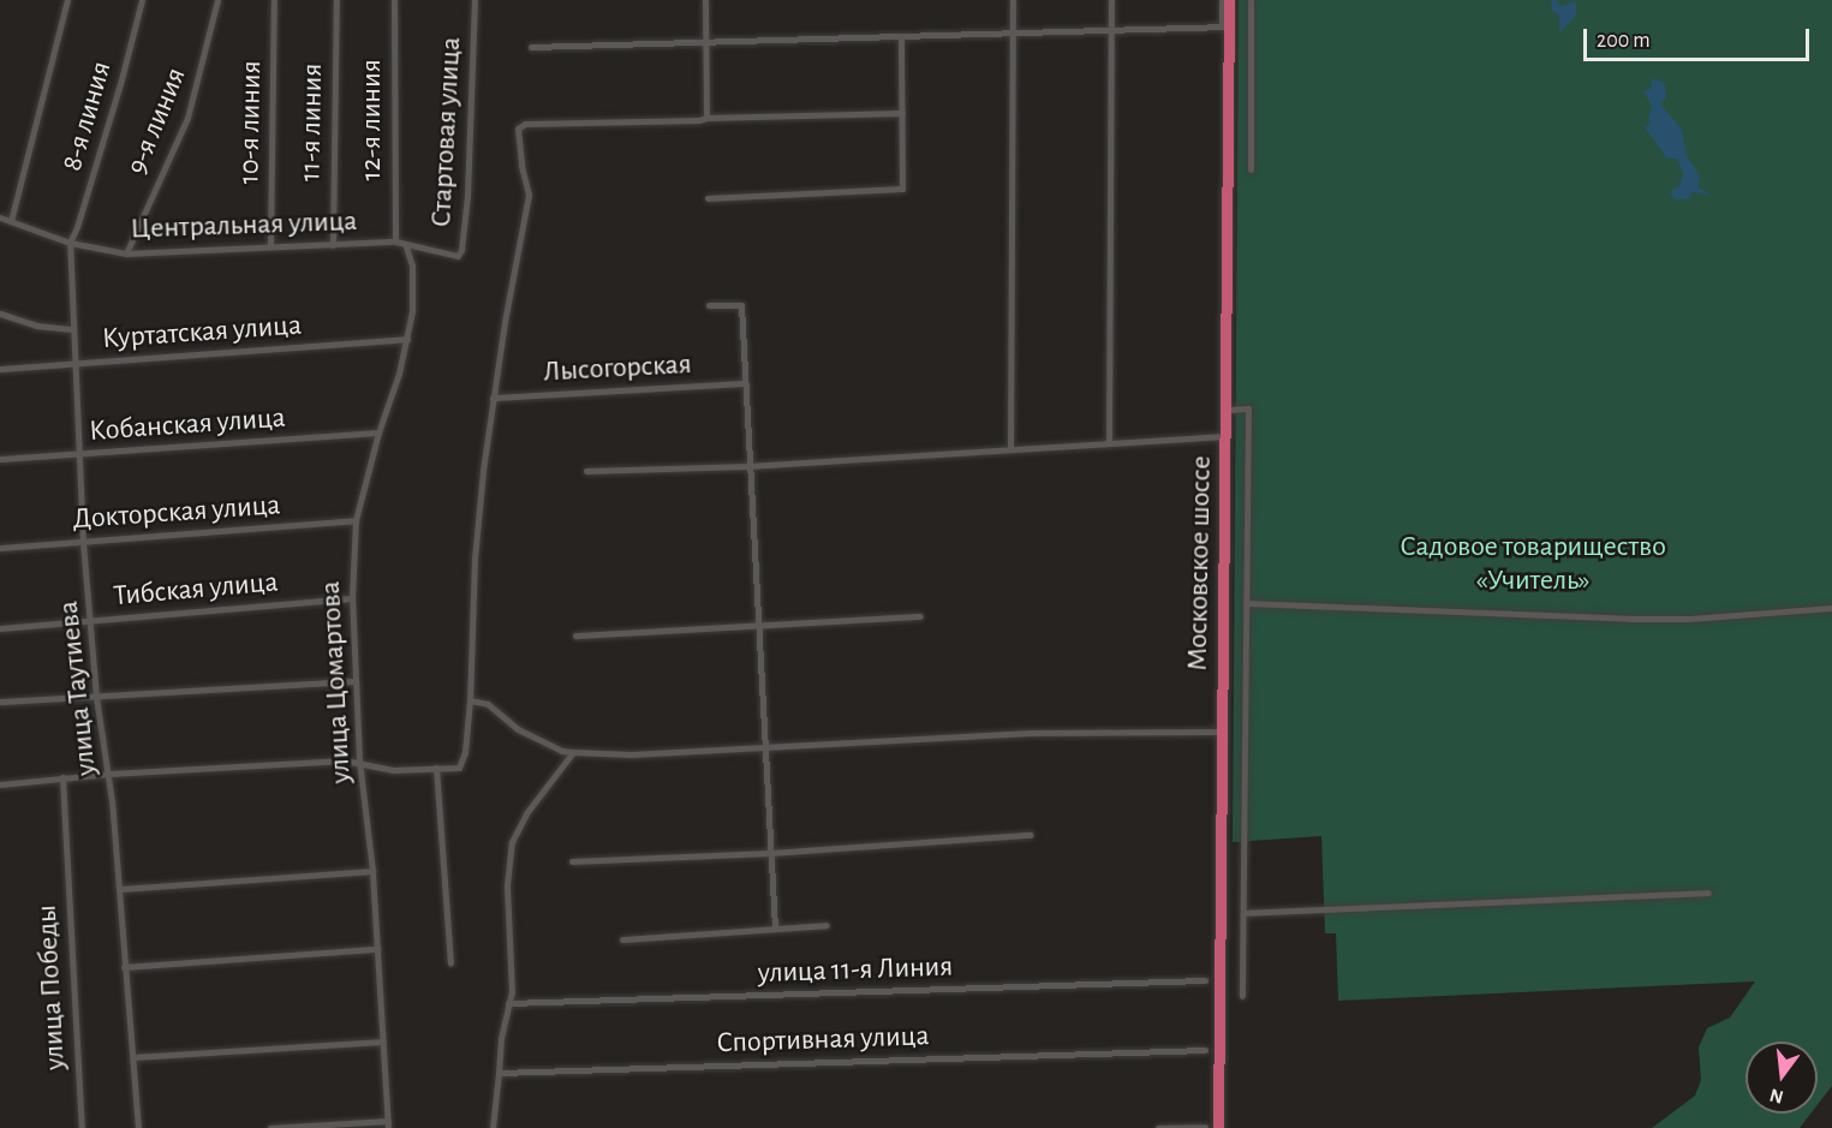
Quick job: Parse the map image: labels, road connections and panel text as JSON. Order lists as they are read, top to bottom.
{
  "streets": {
    "highway": ["Московское шоссе"],
    "street": [
      "8-я линия",
      "12-я линия",
      "9-я линия",
      "10-я линия",
      "11-я линия",
      "Стартовая улица",
      "Центральная улица",
      "Куртатская улица",
      "Лысогорская",
      "Кобанская улица",
      "Докторская улица",
      "Тибская улица",
      "улица Цомартова",
      "улица Таутиева",
      "улица 11-я Линия",
      "улица Победы",
      "Спортивная улица"
    ]
  },
  "crossings": [
    ["8-я линия", "Центральная улица"],
    ["8-я линия", "улица Таутиева"],
    ["12-я линия", "Центральная улица"],
    ["9-я линия", "Центральная улица"],
    ["10-я линия", "Центральная улица"],
    ["11-я линия", "Центральная улица"],
    ["Стартовая улица", "Центральная улица"],
    ["Центральная улица", "улица Цомартова"],
    ["Центральная улица", "улица Таутиева"],
    ["Куртатская улица", "улица Цомартова"],
    ["Куртатская улица", "улица Таутиева"],
    ["Кобанская улица", "улица Цомартова"],
    ["Кобанская улица", "улица Таутиева"],
    ["Докторская улица", "улица Цомартова"],
    ["Докторская улица", "улица Таутиева"],
    ["Тибская улица", "улица Цомартова"],
    ["Тибская улица", "улица Таутиева"]
  ],
  "parks": ["Садовое товарищество «Учитель»"],
  "scale_bar": "200 m",
  "north": "bottom"
}
